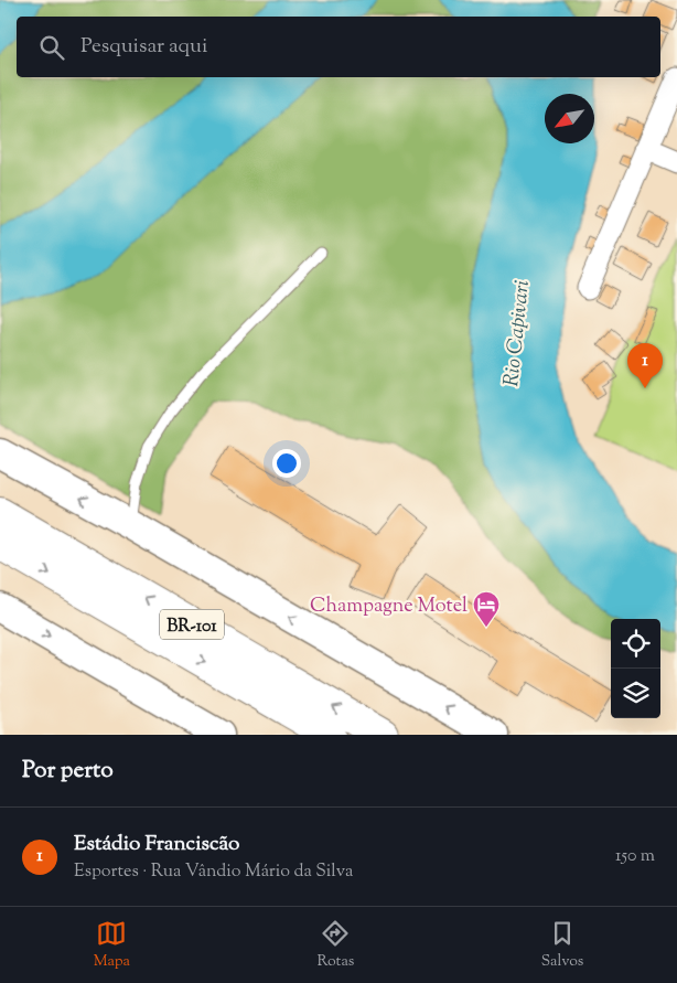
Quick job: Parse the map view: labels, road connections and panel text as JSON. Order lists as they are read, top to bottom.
{
  "streets": {
    "highway": ["BR-101"]
  },
  "water": ["Rio Capivari"],
  "places": {
    "hotel": ["Champagne Motel"]
  },
  "north": "bottom left",
  "page": {
    "search": "Pesquisar aqui",
    "pins": "1",
    "heading": "Por perto",
    "list": [
      {
        "mark": "1",
        "name": "Estádio Franciscão",
        "note": "Esportes · Rua Vândio Mário da Silva",
        "value": "150 m"
      }
    ],
    "nav": ["Mapa", "Rotas", "Salvos"]
  }
}
